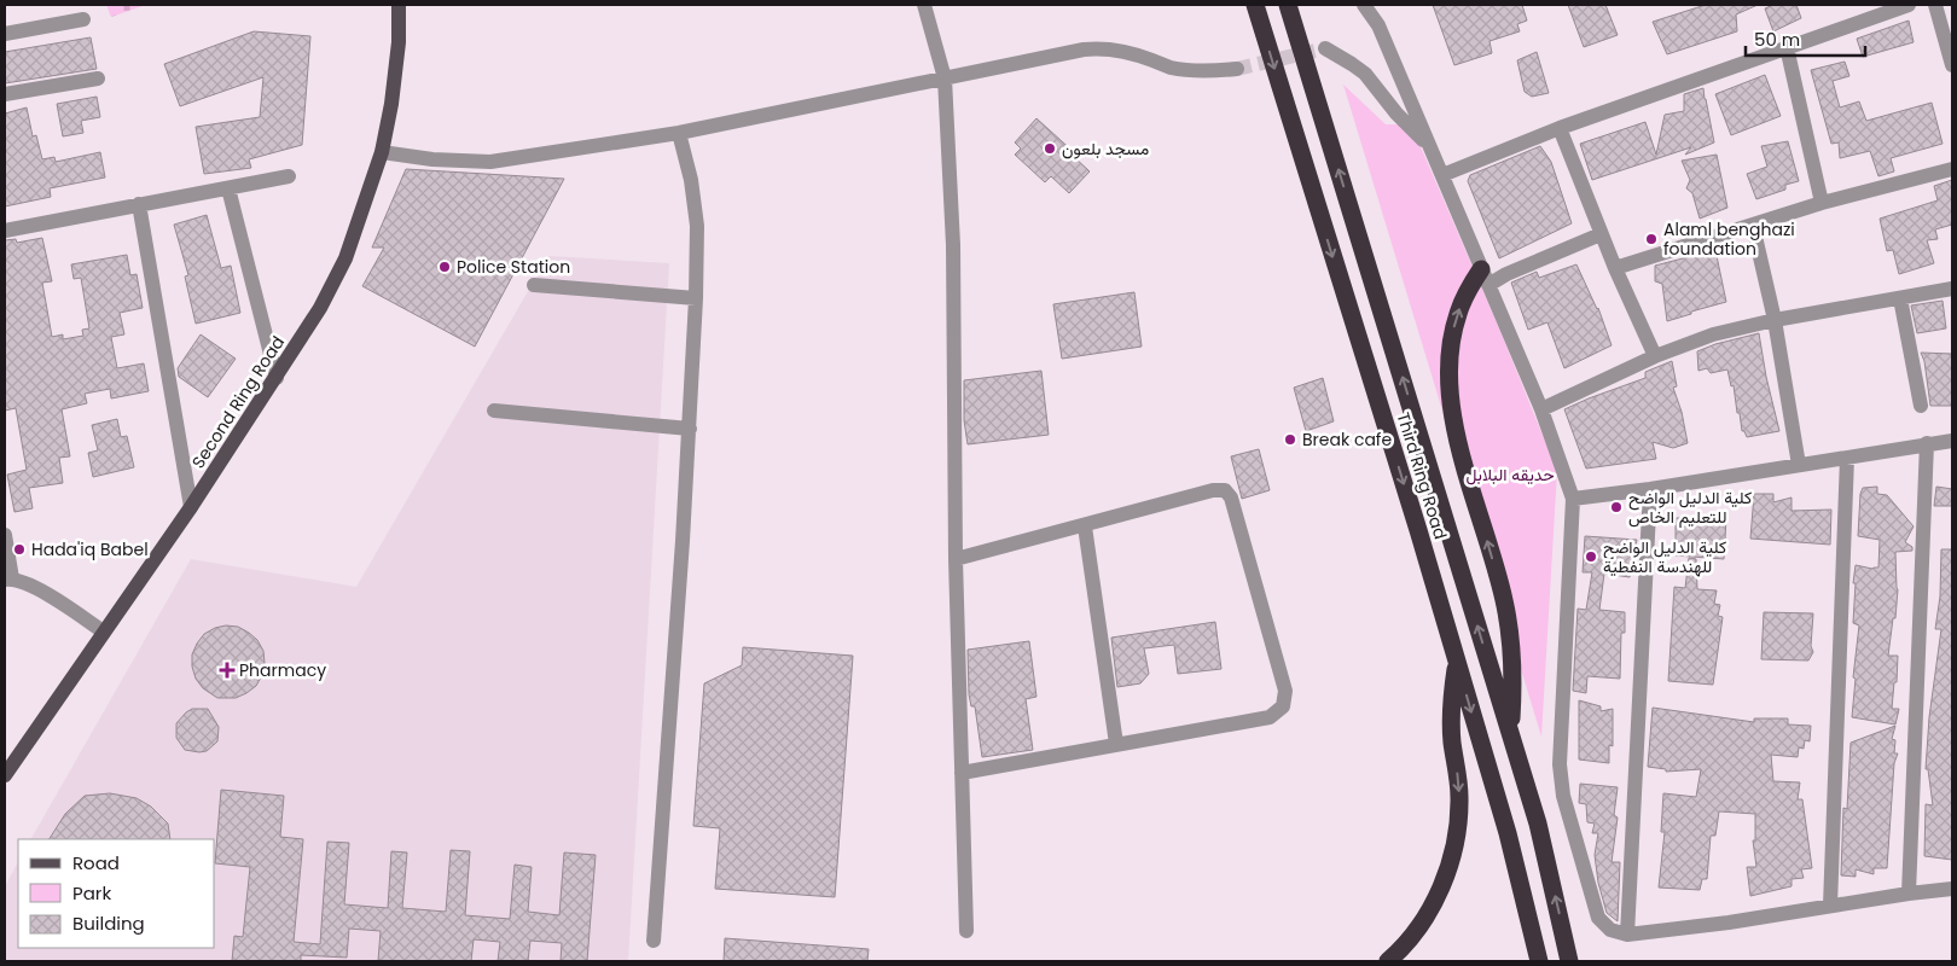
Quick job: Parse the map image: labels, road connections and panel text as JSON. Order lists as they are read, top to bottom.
{
  "streets": {
    "highway": ["Third Ring Road"],
    "main road": ["Second Ring Road"]
  },
  "parks": ["حديقه البلابل"],
  "places": {
    "other": [
      "مسجد بلعون",
      "Alaml benghazi foundation",
      "Police Station",
      "Break cafe",
      "كلية الدليل الواضح للتعليم الخاص",
      "Hada'iq Babel",
      "كلية الدليل الواضح للهندسة النفطية"
    ],
    "health": ["Pharmacy"]
  },
  "legend": ["Road", "Park", "Building"],
  "scale_bar": "50 m"
}
